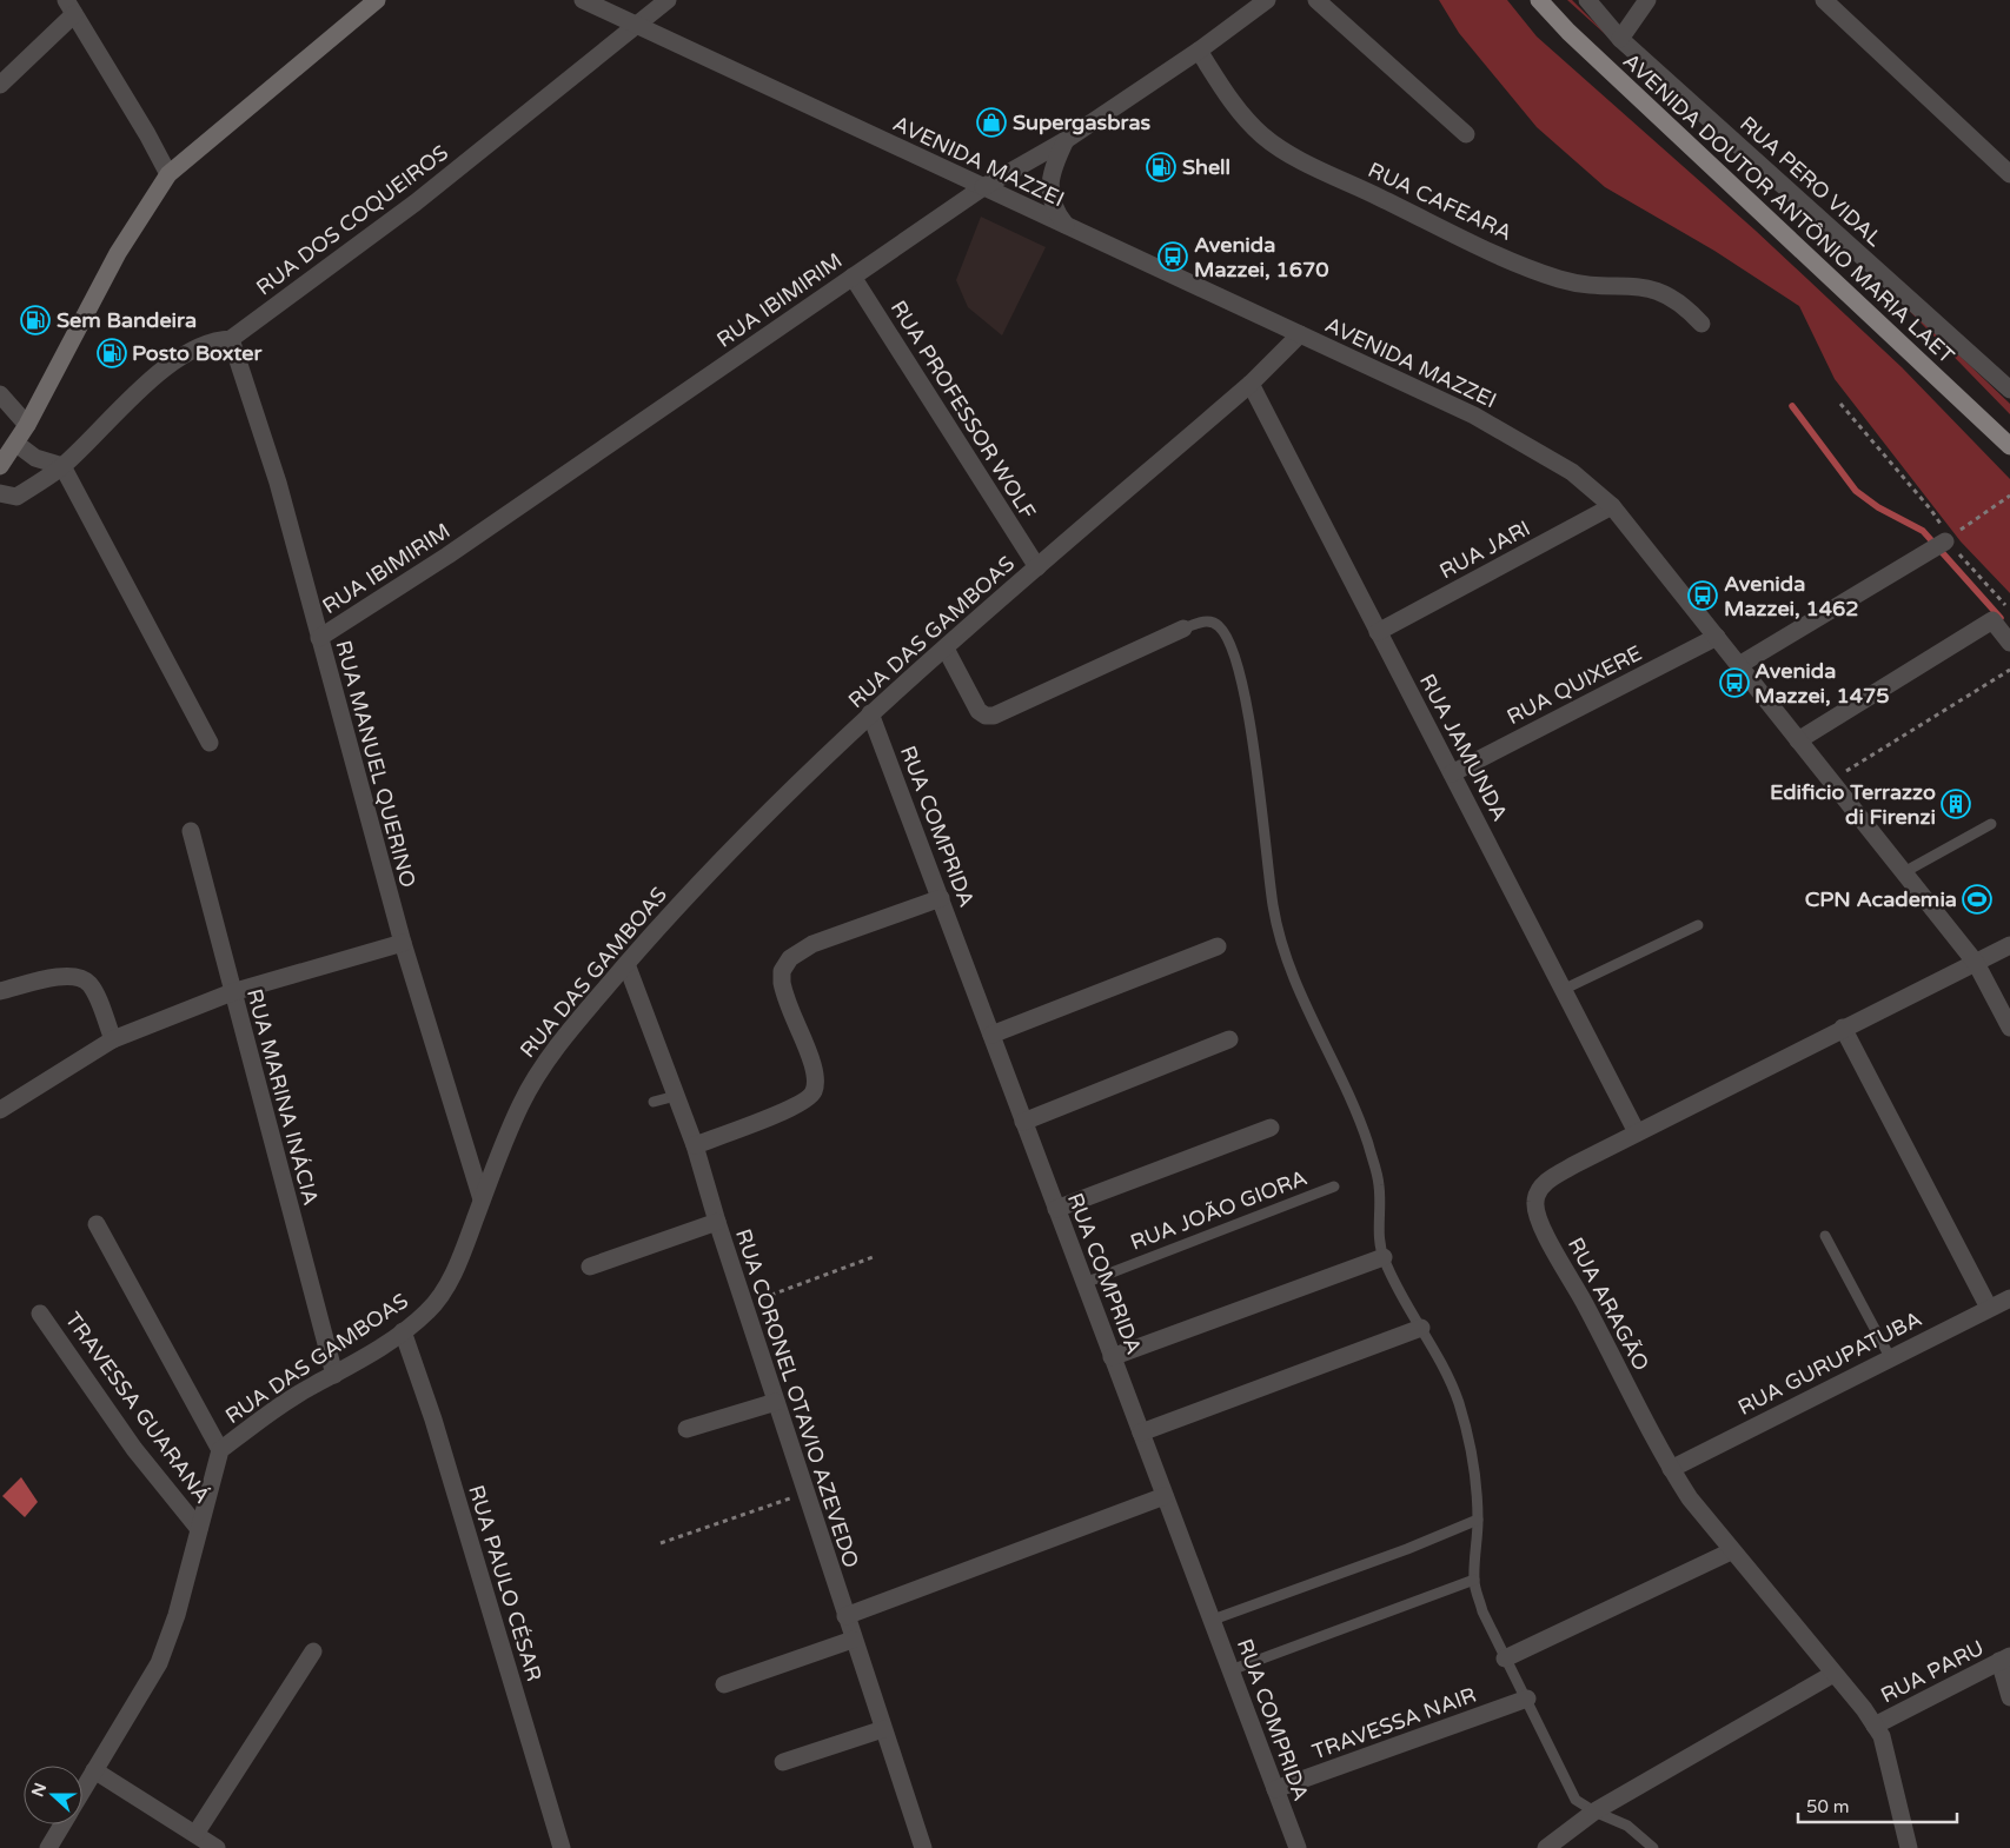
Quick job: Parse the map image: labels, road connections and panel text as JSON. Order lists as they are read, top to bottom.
{
  "streets": {
    "main road": ["AVENIDA DOUTOR ANTÔNIO MARIA LAET"],
    "street": [
      "AVENIDA MAZZEI",
      "RUA PERO VIDAL",
      "RUA CAFEARA",
      "RUA DOS COQUEIROS",
      "RUA IBIMIRIM",
      "RUA PROFESSOR WOLF",
      "RUA JARI",
      "RUA DAS GAMBOAS",
      "RUA QUIXERE",
      "RUA JAMUNDA",
      "RUA MANUEL QUERINO",
      "RUA COMPRIDA",
      "RUA MARINA INÁCIA",
      "RUA ARAGÃO",
      "RUA GURUPATUBA",
      "RUA CORONEL OTAVIO AZEVEDO",
      "TRAVESSA GUARANÁ",
      "RUA PAULO CÉSAR",
      "RUA PARU",
      "TRAVESSA NAIR"
    ],
    "lane": ["RUA JOÃO GIORA"]
  },
  "crossings": [
    ["AVENIDA MAZZEI", "RUA DOS COQUEIROS"],
    ["AVENIDA MAZZEI", "RUA IBIMIRIM"],
    ["AVENIDA MAZZEI", "RUA JARI"],
    ["AVENIDA MAZZEI", "RUA DAS GAMBOAS"],
    ["AVENIDA MAZZEI", "RUA QUIXERE"],
    ["AVENIDA MAZZEI", "RUA ARAGÃO"],
    ["RUA CAFEARA", "RUA IBIMIRIM"],
    ["RUA DOS COQUEIROS", "RUA MANUEL QUERINO"],
    ["RUA IBIMIRIM", "RUA PROFESSOR WOLF"],
    ["RUA IBIMIRIM", "RUA MANUEL QUERINO"],
    ["RUA PROFESSOR WOLF", "RUA DAS GAMBOAS"],
    ["RUA JARI", "RUA JAMUNDA"],
    ["RUA DAS GAMBOAS", "RUA JAMUNDA"],
    ["RUA DAS GAMBOAS", "RUA MANUEL QUERINO"],
    ["RUA DAS GAMBOAS", "RUA COMPRIDA"],
    ["RUA DAS GAMBOAS", "RUA MARINA INÁCIA"],
    ["RUA DAS GAMBOAS", "RUA CORONEL OTAVIO AZEVEDO"],
    ["RUA DAS GAMBOAS", "TRAVESSA GUARANÁ"],
    ["RUA DAS GAMBOAS", "RUA PAULO CÉSAR"],
    ["RUA QUIXERE", "RUA JAMUNDA"],
    ["RUA JAMUNDA", "RUA ARAGÃO"],
    ["RUA COMPRIDA", "RUA JOÃO GIORA"],
    ["RUA COMPRIDA", "TRAVESSA NAIR"],
    ["RUA ARAGÃO", "RUA GURUPATUBA"],
    ["RUA ARAGÃO", "RUA PARU"]
  ],
  "places": {
    "shop": ["Supergasbras"],
    "fuel station": ["Shell", "Sem Bandeira", "Posto Boxter"],
    "bus stop": ["Avenida Mazzei, 1670", "Avenida Mazzei, 1462", "Avenida Mazzei, 1475"],
    "building": ["Edificio Terrazzo di Firenzi"],
    "sports": ["CPN Academia"]
  },
  "scale_bar": "50 m",
  "north": "left"
}
